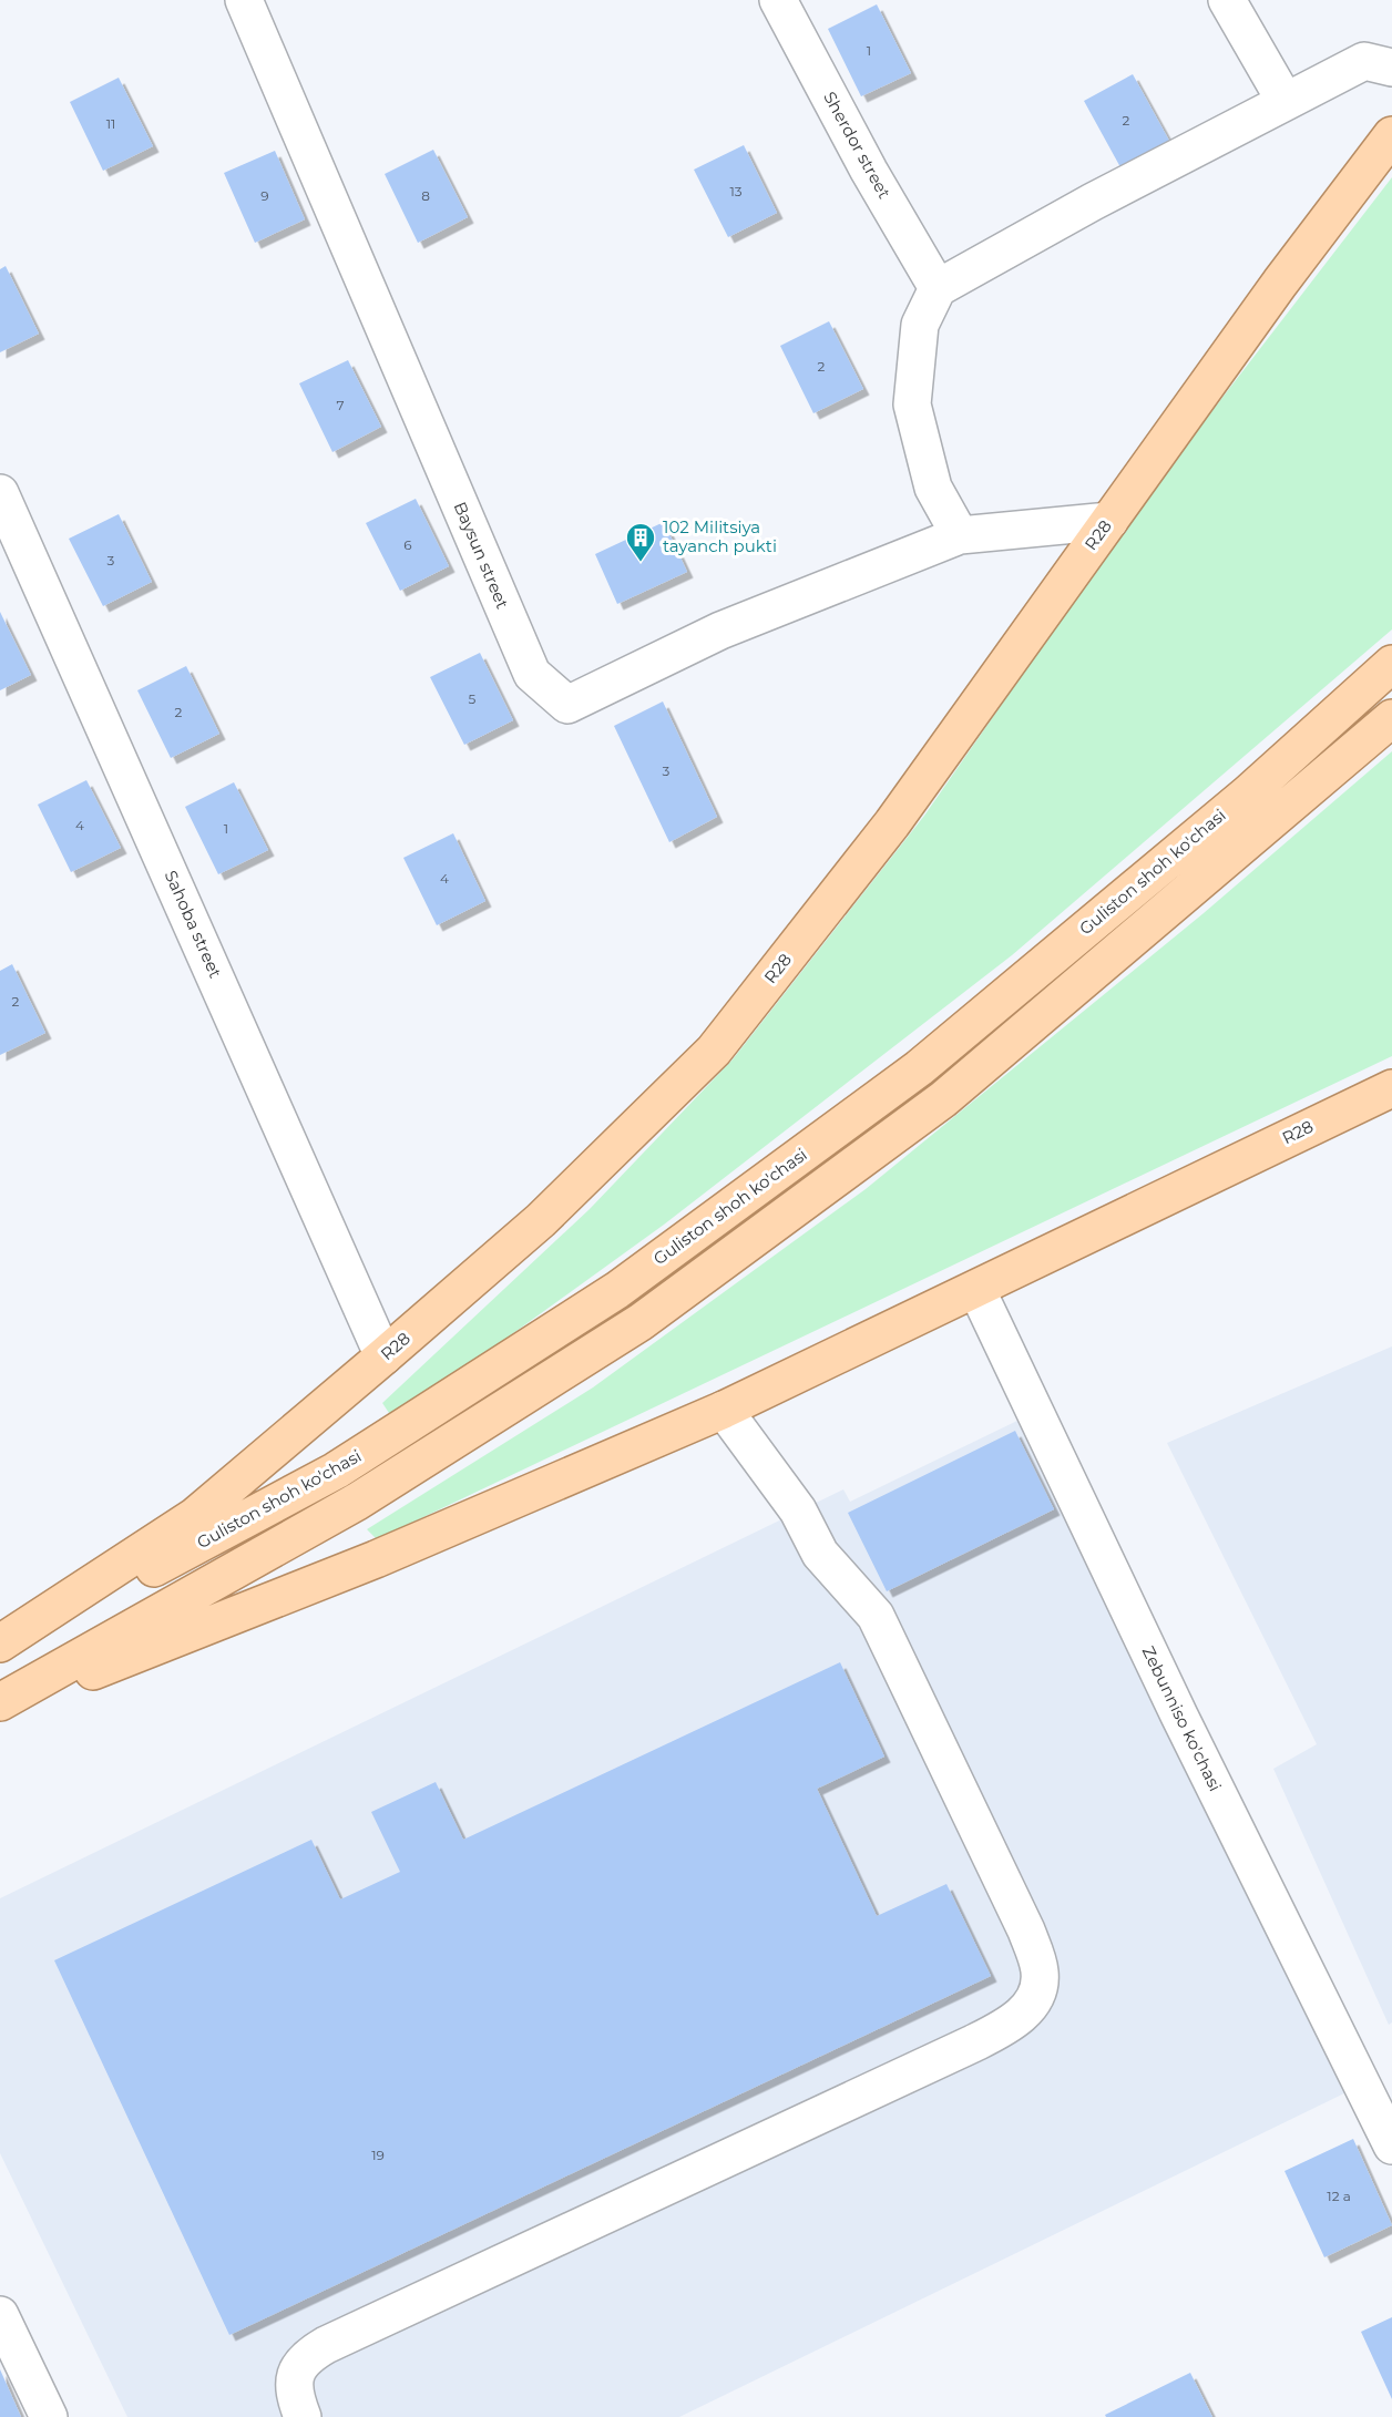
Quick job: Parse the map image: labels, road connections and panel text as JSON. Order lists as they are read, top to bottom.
{
  "streets": {
    "main road": ["R28", "Guliston shoh ko'chasi"],
    "street": [
      "Sherdor street",
      "Baysun street",
      "Sahoba street",
      "Zebunniso ko'chasi"
    ]
  },
  "crossings": [
    ["R28", "Sahoba street"],
    ["R28", "Zebunniso ko'chasi"]
  ],
  "places": {
    "building": ["102 Militsiya tayanch pukti"]
  },
  "house_numbers": [
    "1",
    "2",
    "11",
    "13",
    "9",
    "8",
    "2",
    "7",
    "6",
    "3",
    "5",
    "2",
    "3",
    "4",
    "1",
    "4",
    "2",
    "19",
    "12 а"
  ]
}
